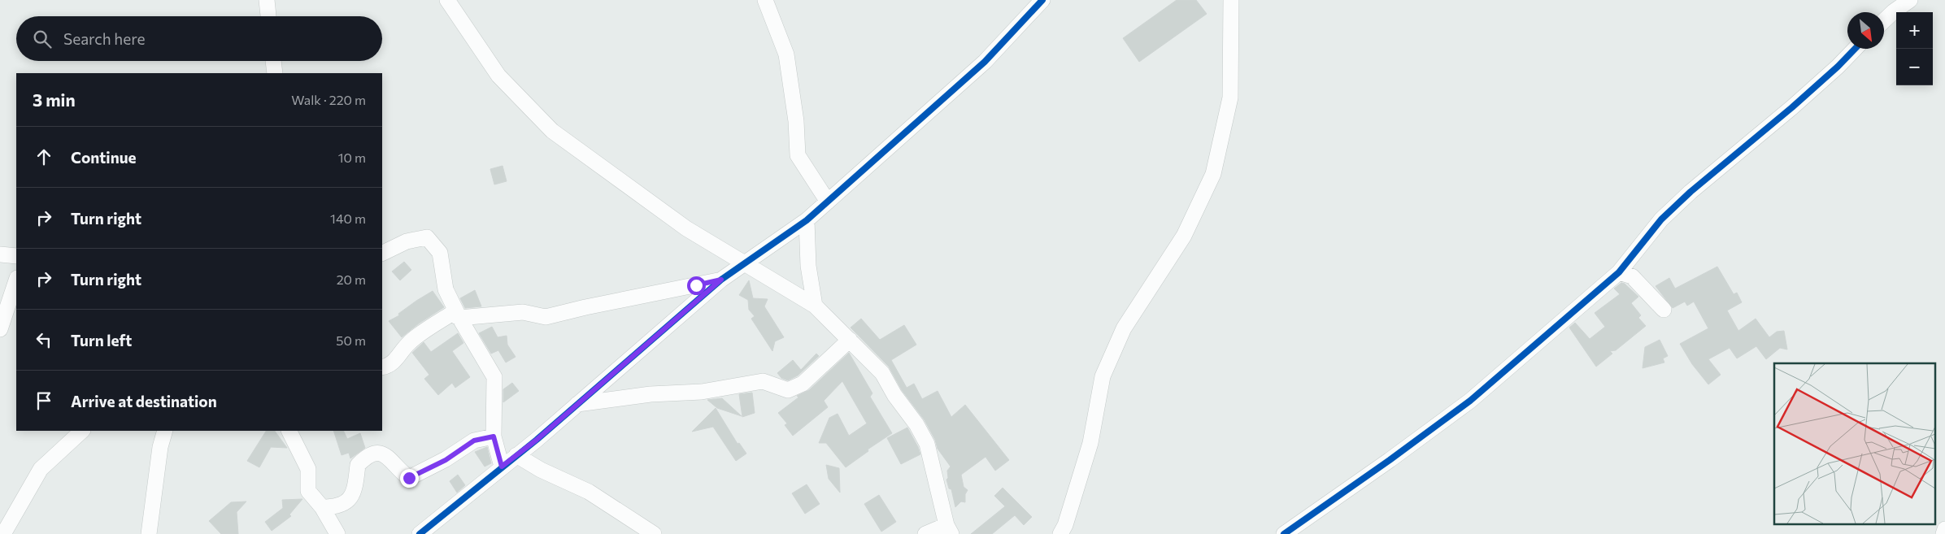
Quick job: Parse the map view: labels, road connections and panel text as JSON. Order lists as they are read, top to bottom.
{
  "north": "bottom right",
  "page": {
    "map_buttons": ["+", "−"],
    "search": "Search here",
    "heading": ["3 min", "Walk · 220 m"],
    "list": [
      ["Continue", "10 m"],
      ["Turn right", "140 m"],
      ["Turn right", "20 m"],
      ["Turn left", "50 m"],
      "Arrive at destination"
    ]
  }
}
